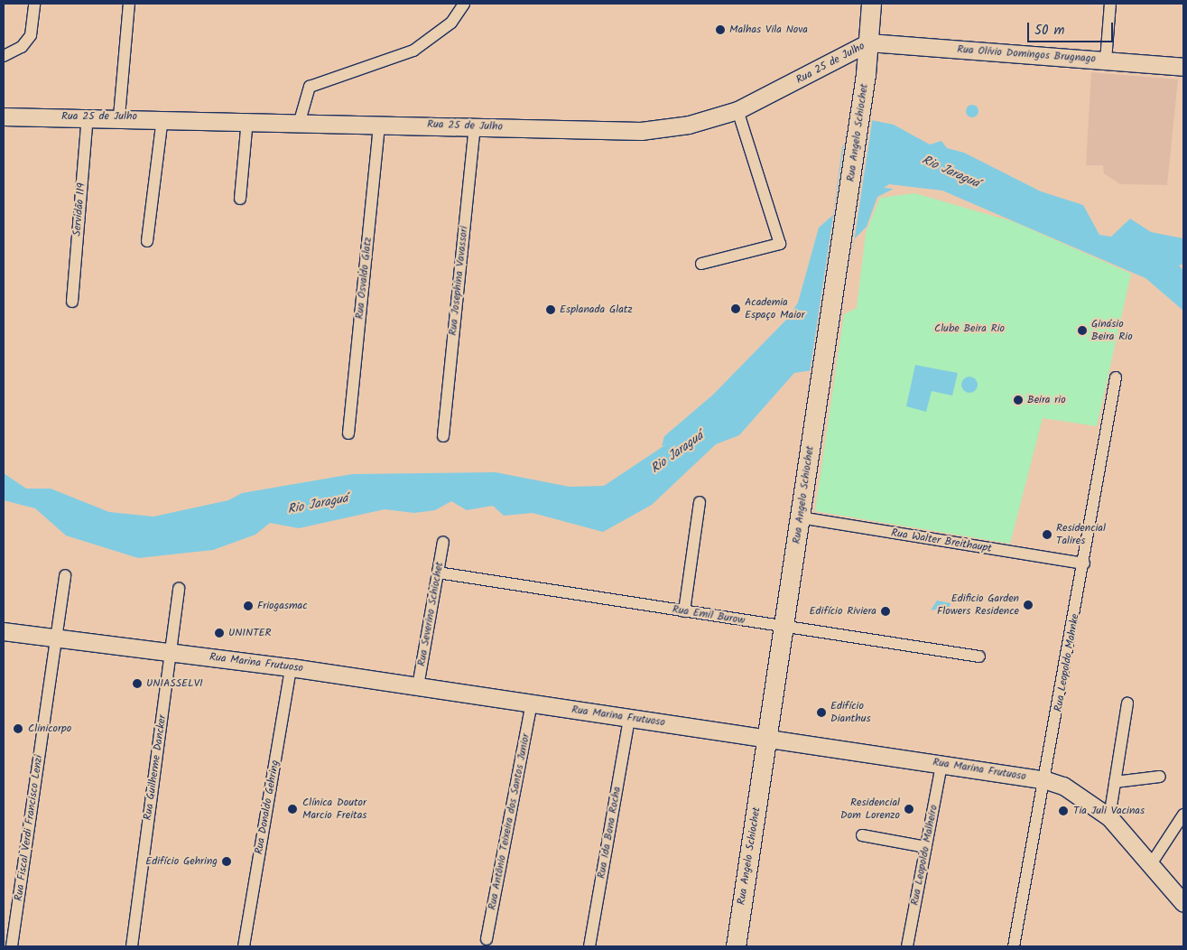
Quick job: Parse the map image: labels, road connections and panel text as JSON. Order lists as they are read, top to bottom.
{
  "streets": {
    "main road": ["Rua 25 de Julho", "Rua Angelo Schiochet"],
    "street": [
      "Rua Olívio Domingos Brugnago",
      "Servidão 119",
      "Rua Osvaldo Glatz",
      "Rua Josephina Vavassori",
      "Rua Walter Breithaupt",
      "Rua Severino Schiochet",
      "Rua Emil Burow",
      "Rua Marina Frutuoso",
      "Rua Leopoldo Mahnke",
      "Rua Guilherme Dancker",
      "Rua Donaldo Gehring",
      "Rua Antônio Teixeira dos Santos Junior",
      "Rua Fiscal Verdi Francisco Lenzi",
      "Rua Ida Bona Rocha",
      "Rua Leopoldo Malheiro"
    ]
  },
  "crossings": [
    ["Rua Olívio Domingos Brugnago", "Rua 25 de Julho"],
    ["Rua Olívio Domingos Brugnago", "Rua Angelo Schiochet"],
    ["Rua 25 de Julho", "Rua Angelo Schiochet"],
    ["Rua 25 de Julho", "Servidão 119"],
    ["Rua 25 de Julho", "Rua Osvaldo Glatz"],
    ["Rua 25 de Julho", "Rua Josephina Vavassori"],
    ["Rua Angelo Schiochet", "Rua Walter Breithaupt"],
    ["Rua Angelo Schiochet", "Rua Emil Burow"],
    ["Rua Angelo Schiochet", "Rua Marina Frutuoso"],
    ["Rua Walter Breithaupt", "Rua Leopoldo Mahnke"],
    ["Rua Severino Schiochet", "Rua Emil Burow"],
    ["Rua Severino Schiochet", "Rua Marina Frutuoso"],
    ["Rua Marina Frutuoso", "Rua Leopoldo Mahnke"],
    ["Rua Marina Frutuoso", "Rua Guilherme Dancker"],
    ["Rua Marina Frutuoso", "Rua Donaldo Gehring"],
    ["Rua Marina Frutuoso", "Rua Antônio Teixeira dos Santos Junior"],
    ["Rua Marina Frutuoso", "Rua Fiscal Verdi Francisco Lenzi"],
    ["Rua Marina Frutuoso", "Rua Ida Bona Rocha"],
    ["Rua Marina Frutuoso", "Rua Leopoldo Malheiro"]
  ],
  "water": ["Rio Jaraguá"],
  "parks": ["Clube Beira Rio"],
  "places": [
    "Malhas Vila Nova",
    "Academia Espaço Maior",
    "Esplanada Glatz",
    "Ginásio Beira Rio",
    "Beira rio",
    "Residencial Talires",
    "Edificio Garden Flowers Residence",
    "Friogasmac",
    "Edifício Riviera",
    "UNINTER",
    "UNIASSELVI",
    "Edifício Dianthus",
    "Clinicorpo",
    "Clínica Doutor Marcio Freitas",
    "Residencial Dom Lorenzo",
    "Tia Juli Vacinas",
    "Edifício Gehring"
  ],
  "scale_bar": "50 m"
}
